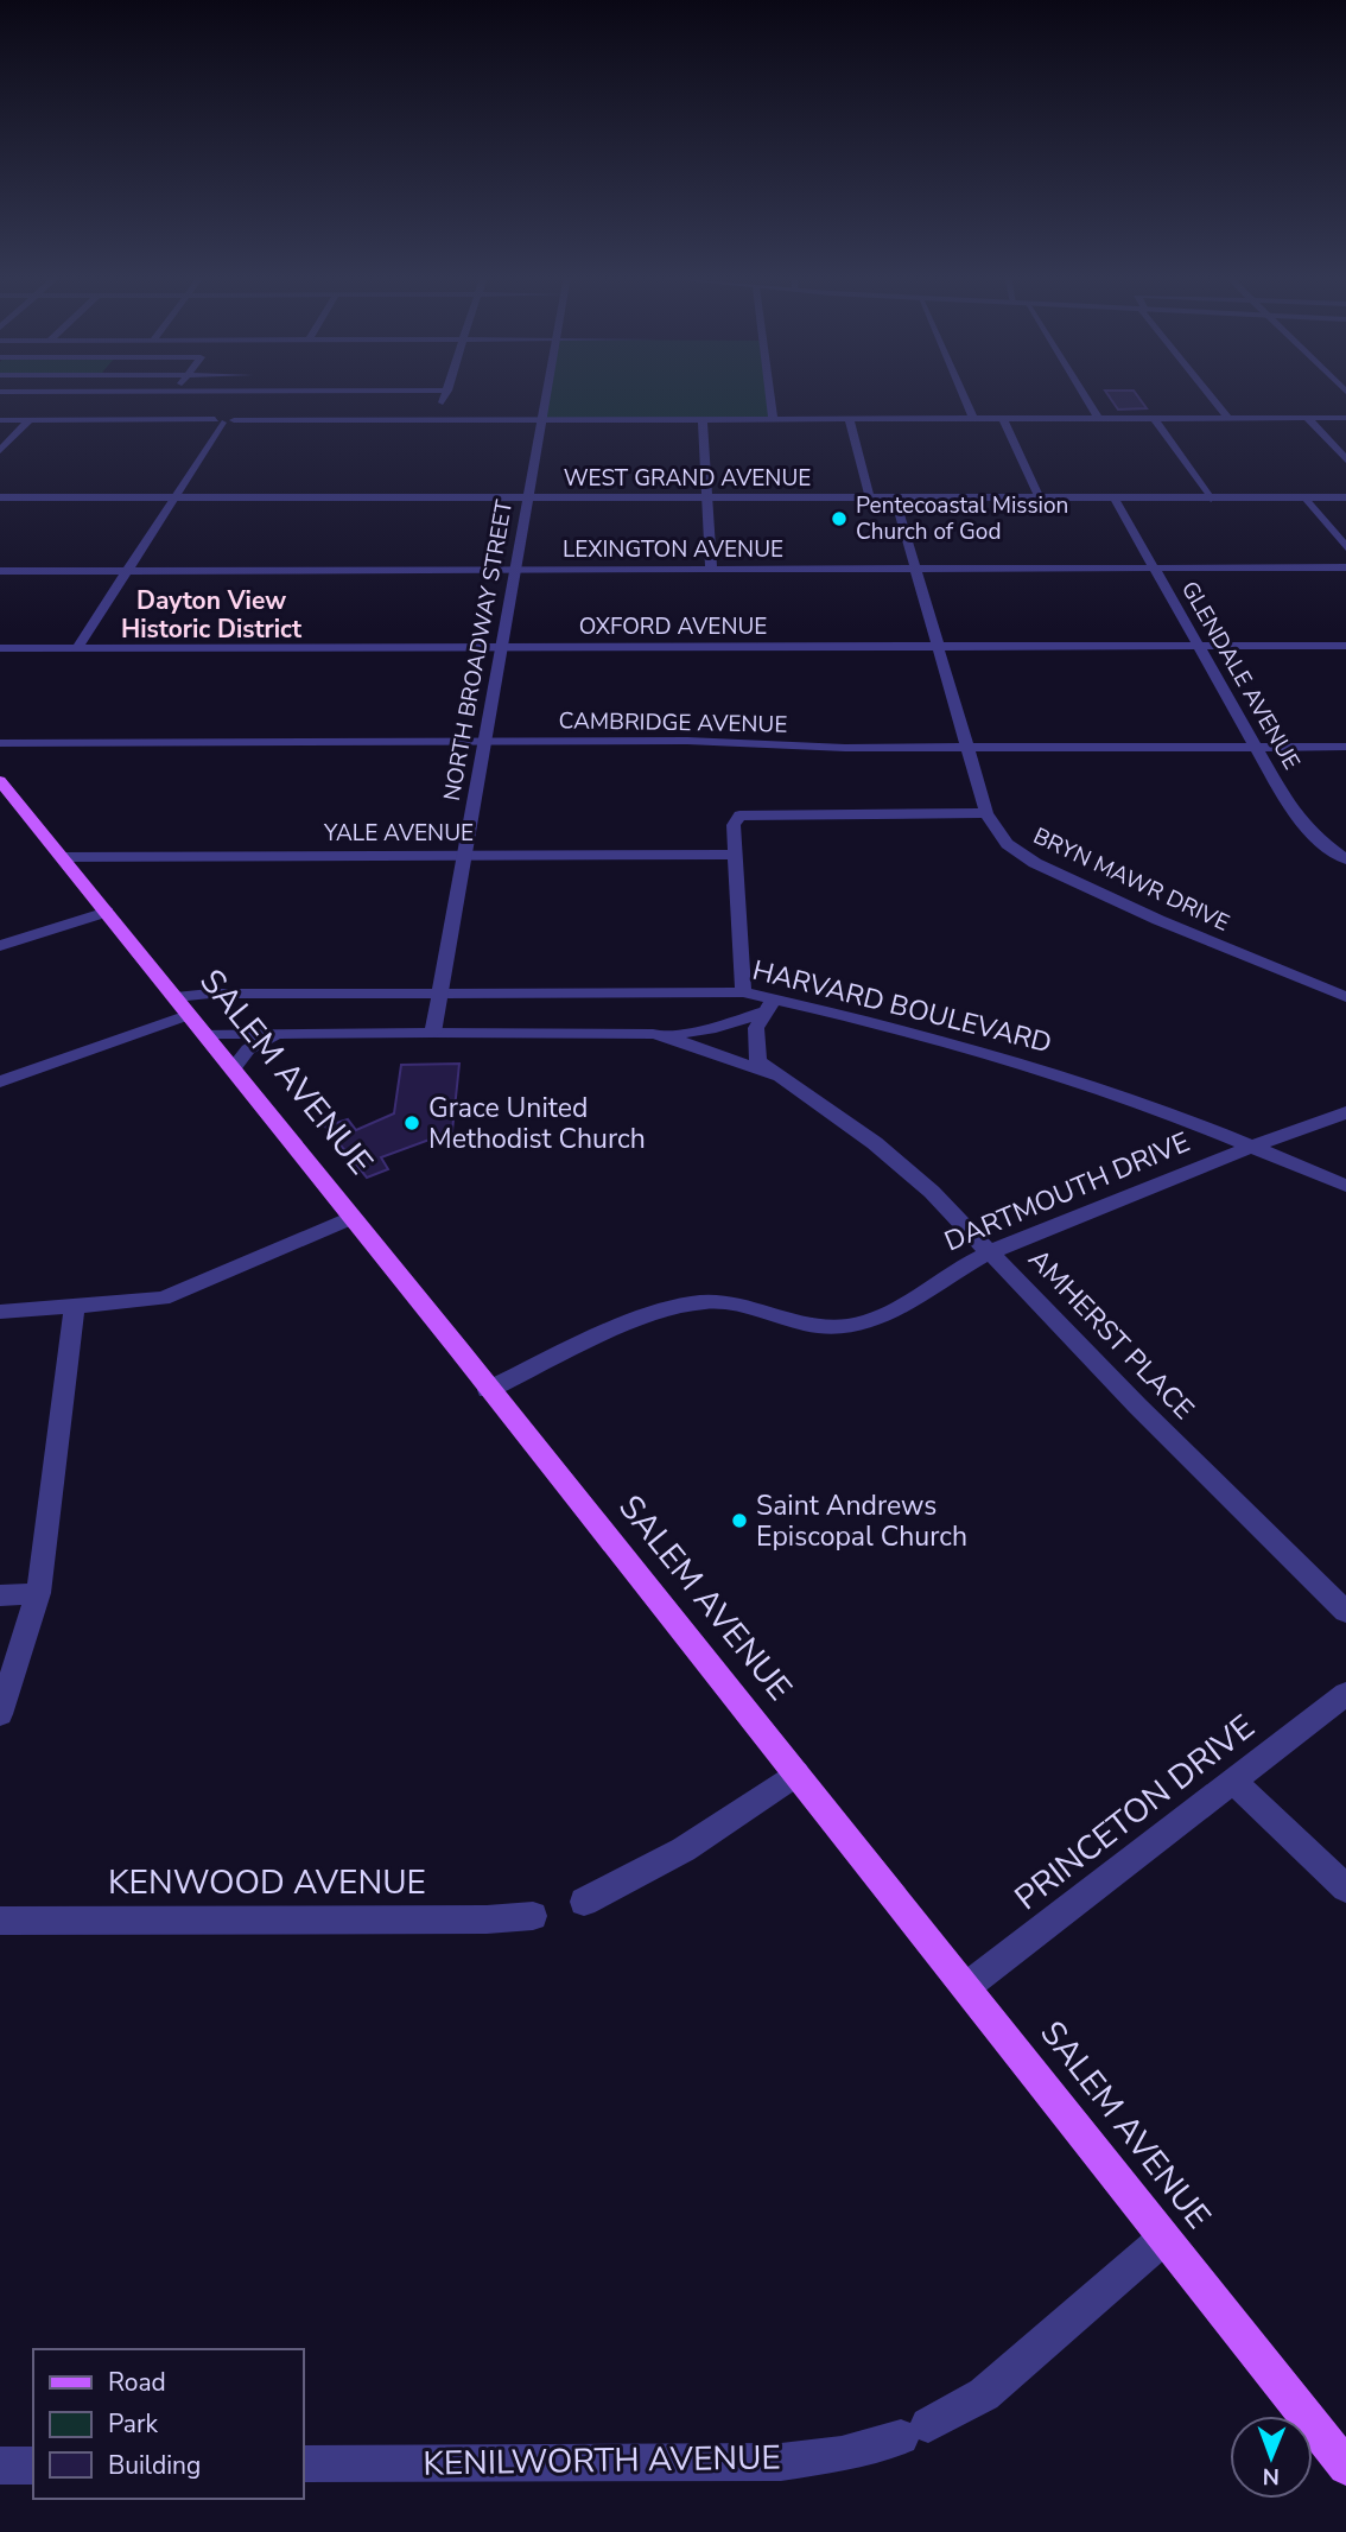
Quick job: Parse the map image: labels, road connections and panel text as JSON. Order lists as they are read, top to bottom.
{
  "streets": {
    "main road": ["SALEM AVENUE"],
    "street": [
      "WEST GRAND AVENUE",
      "LEXINGTON AVENUE",
      "OXFORD AVENUE",
      "NORTH BROADWAY STREET",
      "GLENDALE AVENUE",
      "CAMBRIDGE AVENUE",
      "YALE AVENUE",
      "BRYN MAWR DRIVE",
      "HARVARD BOULEVARD",
      "DARTMOUTH DRIVE",
      "AMHERST PLACE",
      "PRINCETON DRIVE",
      "KENWOOD AVENUE",
      "KENILWORTH AVENUE"
    ]
  },
  "crossings": [
    ["WEST GRAND AVENUE", "NORTH BROADWAY STREET"],
    ["WEST GRAND AVENUE", "GLENDALE AVENUE"],
    ["WEST GRAND AVENUE", "BRYN MAWR DRIVE"],
    ["LEXINGTON AVENUE", "NORTH BROADWAY STREET"],
    ["LEXINGTON AVENUE", "GLENDALE AVENUE"],
    ["LEXINGTON AVENUE", "BRYN MAWR DRIVE"],
    ["OXFORD AVENUE", "NORTH BROADWAY STREET"],
    ["OXFORD AVENUE", "GLENDALE AVENUE"],
    ["OXFORD AVENUE", "BRYN MAWR DRIVE"],
    ["NORTH BROADWAY STREET", "CAMBRIDGE AVENUE"],
    ["NORTH BROADWAY STREET", "YALE AVENUE"],
    ["NORTH BROADWAY STREET", "HARVARD BOULEVARD"],
    ["GLENDALE AVENUE", "CAMBRIDGE AVENUE"],
    ["CAMBRIDGE AVENUE", "BRYN MAWR DRIVE"],
    ["YALE AVENUE", "SALEM AVENUE"],
    ["HARVARD BOULEVARD", "SALEM AVENUE"],
    ["HARVARD BOULEVARD", "DARTMOUTH DRIVE"],
    ["HARVARD BOULEVARD", "AMHERST PLACE"],
    ["SALEM AVENUE", "DARTMOUTH DRIVE"],
    ["SALEM AVENUE", "PRINCETON DRIVE"],
    ["SALEM AVENUE", "KENILWORTH AVENUE"],
    ["DARTMOUTH DRIVE", "AMHERST PLACE"]
  ],
  "districts": ["Dayton View Historic District"],
  "places": ["Pentecoastal Mission Church of God", "Grace United Methodist Church", "Saint Andrews Episcopal Church"],
  "legend": ["Road", "Park", "Building"],
  "north": "bottom"
}
